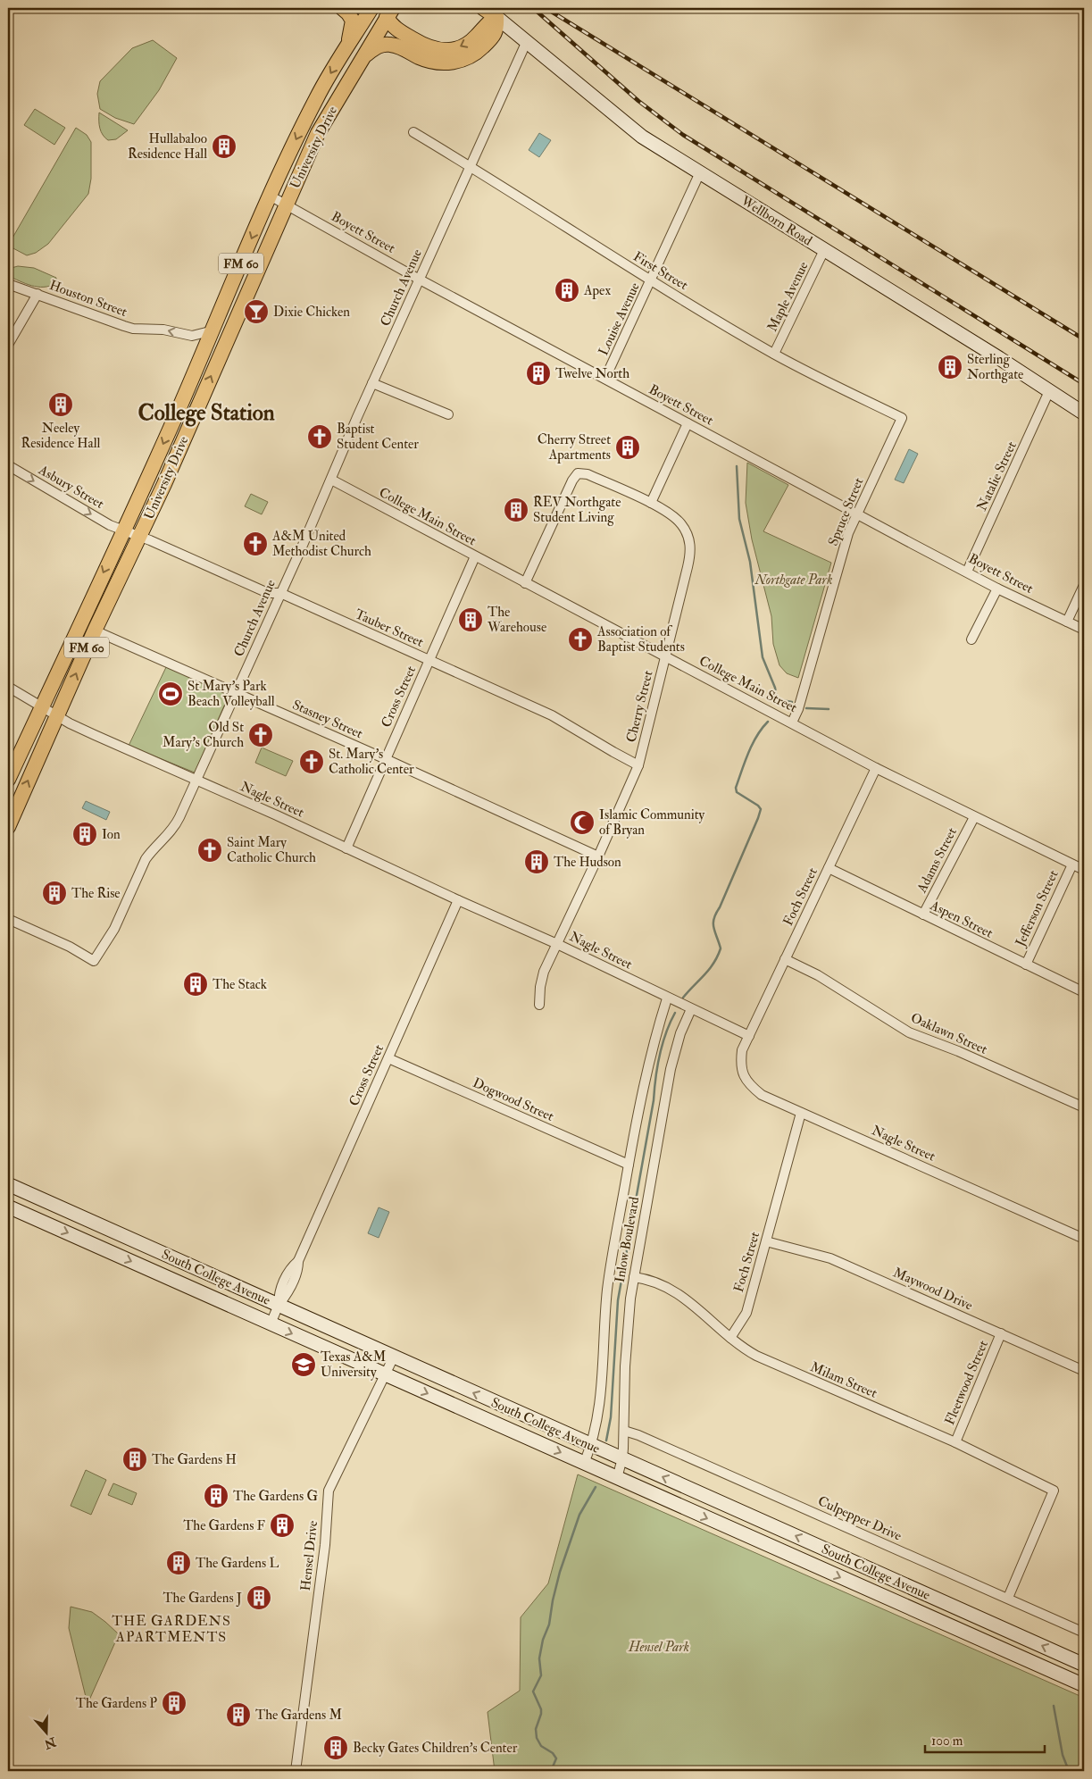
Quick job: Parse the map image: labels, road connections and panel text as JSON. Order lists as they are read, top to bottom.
{
  "streets": {
    "main road": [
      "University Drive",
      "Wellborn Road",
      "FM 60",
      "South College Avenue"
    ],
    "street": [
      "Boyett Street",
      "First Street",
      "Church Avenue",
      "Maple Avenue",
      "Houston Street",
      "Louise Avenue",
      "Natalie Street",
      "Asbury Street",
      "Spruce Street",
      "College Main Street",
      "Tauber Street",
      "Cross Street",
      "Cherry Street",
      "Stasney Street",
      "Nagle Street",
      "Adams Street",
      "Foch Street",
      "Jefferson Street",
      "Aspen Street",
      "Oaklawn Street",
      "Dogwood Street",
      "Inlow Boulevard",
      "Maywood Drive",
      "Milam Street",
      "Fleetwood Street",
      "Culpepper Drive",
      "Hensel Drive"
    ]
  },
  "crossings": [
    ["University Drive", "Boyett Street"],
    ["University Drive", "FM 60"],
    ["University Drive", "Houston Street"],
    ["University Drive", "Asbury Street"],
    ["University Drive", "Tauber Street"],
    ["University Drive", "Stasney Street"],
    ["University Drive", "Nagle Street"],
    ["Wellborn Road", "Church Avenue"],
    ["Wellborn Road", "Maple Avenue"],
    ["Wellborn Road", "Louise Avenue"],
    ["Wellborn Road", "Natalie Street"],
    ["Boyett Street", "Church Avenue"],
    ["Boyett Street", "Louise Avenue"],
    ["Boyett Street", "Natalie Street"],
    ["Boyett Street", "Spruce Street"],
    ["First Street", "Church Avenue"],
    ["First Street", "Maple Avenue"],
    ["First Street", "Louise Avenue"],
    ["First Street", "Spruce Street"],
    ["Church Avenue", "College Main Street"],
    ["Church Avenue", "Tauber Street"],
    ["Church Avenue", "Stasney Street"],
    ["Church Avenue", "Nagle Street"],
    ["Asbury Street", "Tauber Street"],
    ["Spruce Street", "College Main Street"],
    ["College Main Street", "Cross Street"],
    ["College Main Street", "Cherry Street"],
    ["College Main Street", "Adams Street"],
    ["College Main Street", "Foch Street"],
    ["College Main Street", "Jefferson Street"],
    ["Tauber Street", "Cross Street"],
    ["Tauber Street", "Cherry Street"],
    ["Cross Street", "Stasney Street"],
    ["Cross Street", "Nagle Street"],
    ["Cross Street", "Dogwood Street"],
    ["Cross Street", "South College Avenue"],
    ["Cherry Street", "Stasney Street"],
    ["Cherry Street", "Nagle Street"],
    ["Nagle Street", "Foch Street"],
    ["Nagle Street", "Inlow Boulevard"],
    ["Adams Street", "Aspen Street"],
    ["Foch Street", "Aspen Street"],
    ["Foch Street", "Oaklawn Street"],
    ["Foch Street", "Maywood Drive"],
    ["Foch Street", "Milam Street"],
    ["Jefferson Street", "Aspen Street"],
    ["Dogwood Street", "Inlow Boulevard"],
    ["Inlow Boulevard", "South College Avenue"],
    ["Inlow Boulevard", "Milam Street"],
    ["Inlow Boulevard", "Culpepper Drive"],
    ["South College Avenue", "Hensel Drive"],
    ["Maywood Drive", "Fleetwood Street"],
    ["Milam Street", "Fleetwood Street"],
    ["Milam Street", "Culpepper Drive"]
  ],
  "one_way": ["Houston Street", "Asbury Street"],
  "districts": ["College Station", "THE GARDENS APARTMENTS"],
  "parks": ["Northgate Park", "Hensel Park"],
  "places": {
    "building": [
      "Hullabaloo Residence Hall",
      "Apex",
      "Sterling Northgate",
      "Twelve North",
      "Neeley Residence Hall",
      "Cherry Street Apartments",
      "REV Northgate Student Living",
      "The Warehouse",
      "Ion",
      "The Hudson",
      "The Rise",
      "The Stack",
      "The Gardens H",
      "The Gardens G",
      "The Gardens F",
      "The Gardens L",
      "The Gardens J",
      "The Gardens P",
      "The Gardens M",
      "Becky Gates Children's Center"
    ],
    "bar": ["Dixie Chicken"],
    "church": [
      "Baptist Student Center",
      "A&M United Methodist Church",
      "Association of Baptist Students",
      "Old St Mary's Church",
      "St. Mary's Catholic Center",
      "Saint Mary Catholic Church"
    ],
    "sports": ["St Mary's Park Beach Volleyball"],
    "mosque": ["Islamic Community of Bryan"],
    "school or university": ["Texas A&M University"]
  },
  "scale_bar": "100 m",
  "north": "bottom"
}
